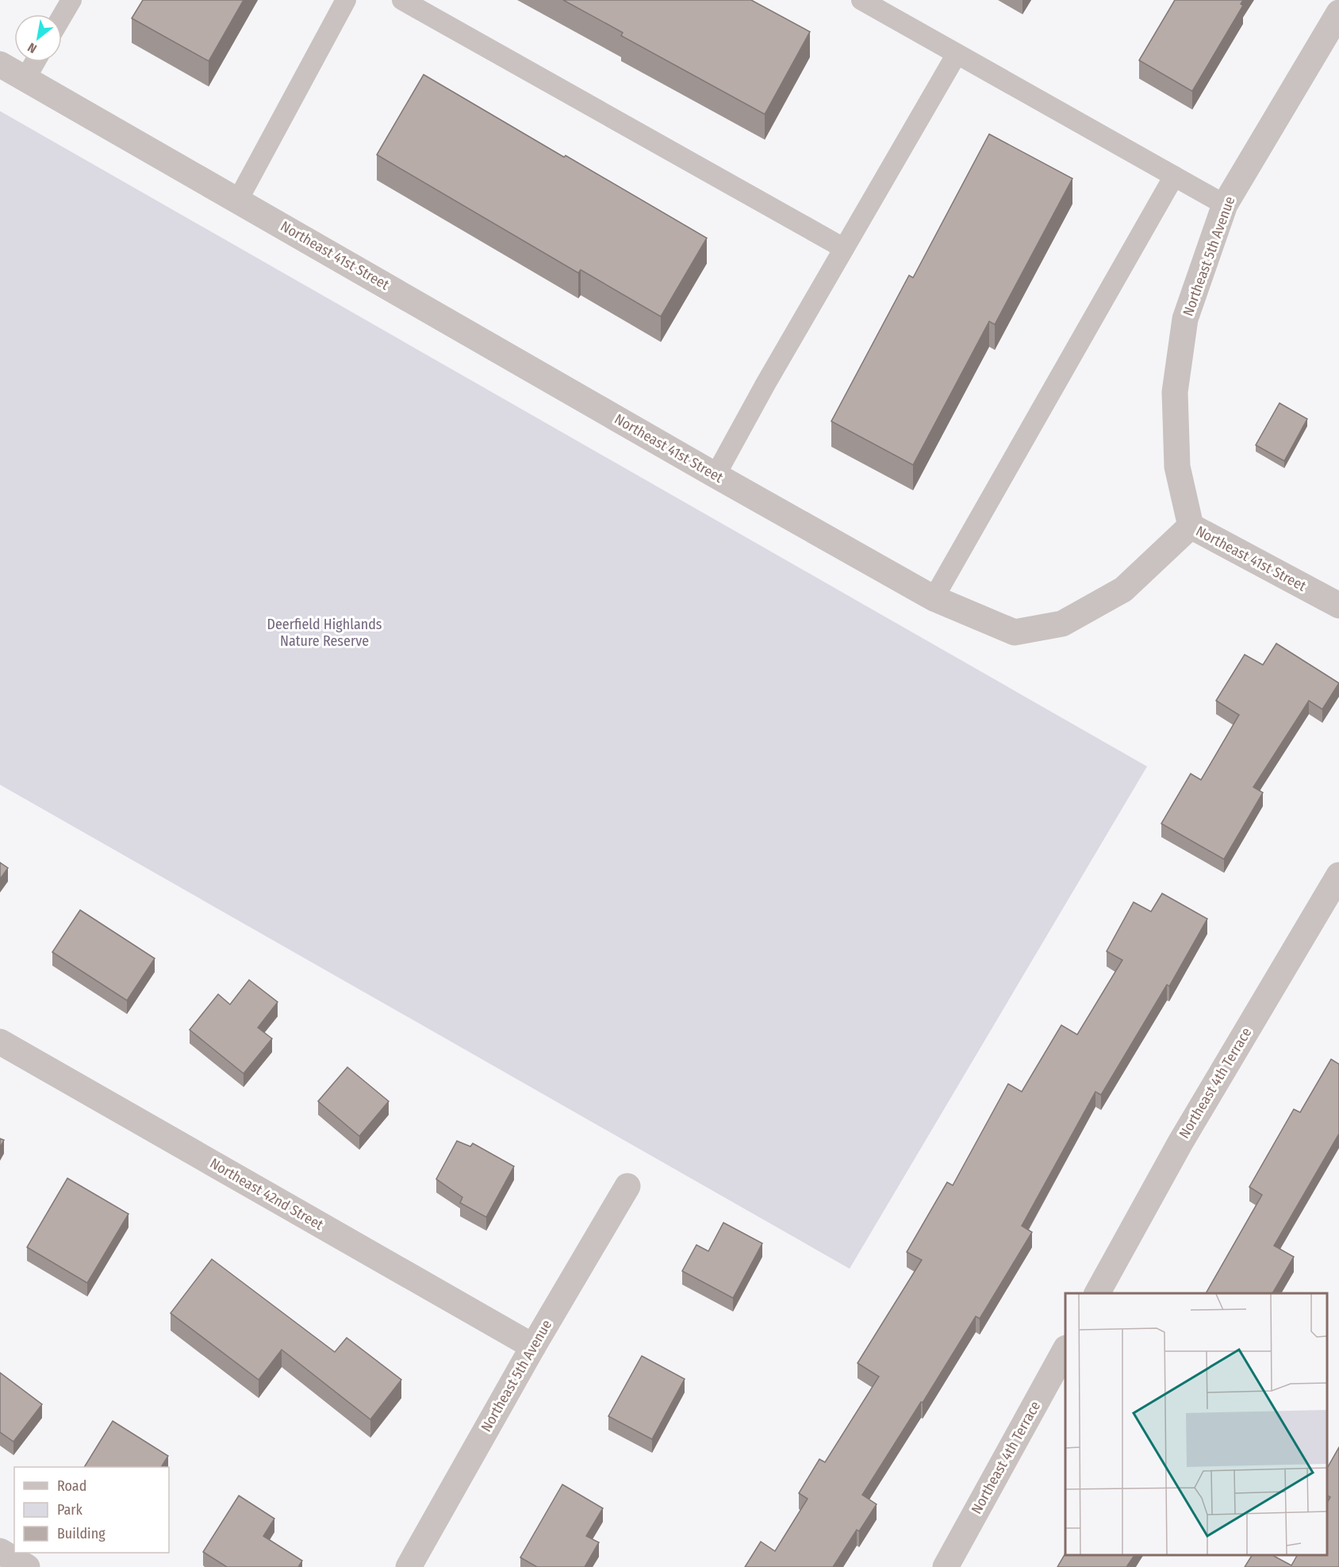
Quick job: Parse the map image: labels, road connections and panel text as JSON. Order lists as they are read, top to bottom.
{
  "streets": {
    "street": [
      "Northeast 41st Street",
      "Northeast 5th Avenue",
      "Northeast 4th Terrace",
      "Northeast 42nd Street"
    ]
  },
  "crossings": [
    ["Northeast 41st Street", "Northeast 5th Avenue"],
    ["Northeast 5th Avenue", "Northeast 42nd Street"]
  ],
  "parks": ["Deerfield Highlands Nature Reserve"],
  "legend": ["Road", "Park", "Building"],
  "north": "bottom left"
}
